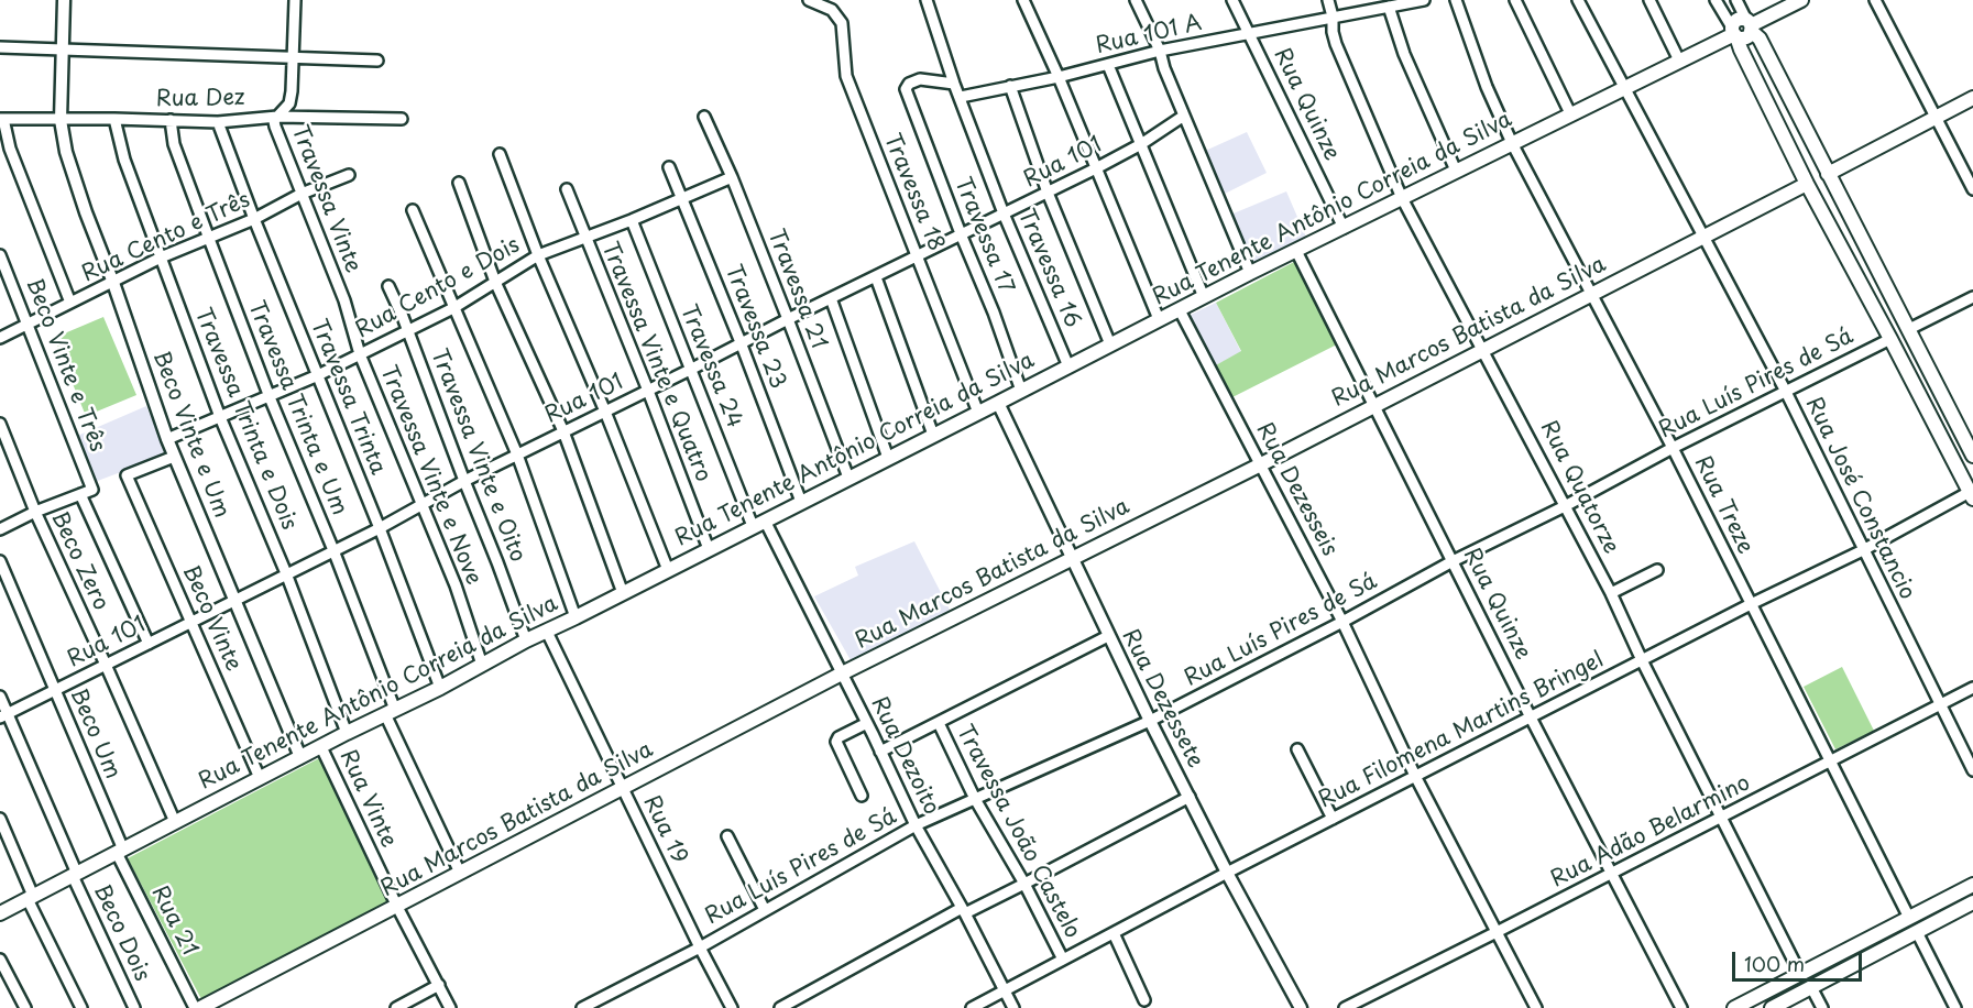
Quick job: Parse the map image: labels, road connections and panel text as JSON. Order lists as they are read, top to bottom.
{
  "streets": {
    "main road": ["Rua Tenente Antônio Correia da Silva", "Rua Marcos Batista da Silva"],
    "street": [
      "Rua 101 A",
      "Rua Dez",
      "Rua Quinze",
      "Rua 101",
      "Travessa 18",
      "Travessa Vinte",
      "Travessa 17",
      "Rua Cento e Três",
      "Travessa 16",
      "Rua Cento e Dois",
      "Travessa 21",
      "Travessa 23",
      "Travessa Vinte e Quatro",
      "Beco Vinte e Três",
      "Travessa 24",
      "Rua Luís Pires de Sá",
      "Travessa Trinta",
      "Travessa Trinta e Um",
      "Travessa Trinta e Dois",
      "Beco Vinte e Um",
      "Travessa Vinte e Oito",
      "Travessa Vinte e Nove",
      "Rua Quatorze",
      "Rua Dezesseis",
      "Rua José Constancio",
      "Rua Treze",
      "Beco Zero",
      "Beco Vinte",
      "Rua Dezessete",
      "Rua Filomena Martins Bringel",
      "Beco Um",
      "Rua Dezoito",
      "Rua Vinte",
      "Rua 19",
      "Travessa João Castelo",
      "Rua Adão Belarmino",
      "Rua 21",
      "Beco Dois"
    ]
  },
  "crossings": [
    ["Rua 101 A", "Rua Quinze"],
    ["Rua 101 A", "Travessa 16"],
    ["Rua 101 A", "Rua Quatorze"],
    ["Rua Dez", "Travessa Vinte"],
    ["Rua Dez", "Travessa Trinta"],
    ["Rua Dez", "Travessa Trinta e Um"],
    ["Rua Dez", "Travessa Trinta e Dois"],
    ["Rua Dez", "Beco Vinte e Um"],
    ["Rua Quinze", "Rua Tenente Antônio Correia da Silva"],
    ["Rua Quinze", "Rua Marcos Batista da Silva"],
    ["Rua Quinze", "Rua Luís Pires de Sá"],
    ["Rua Quinze", "Rua Filomena Martins Bringel"],
    ["Rua Quinze", "Rua Adão Belarmino"],
    ["Rua 101", "Travessa 18"],
    ["Rua 101", "Travessa 17"],
    ["Rua 101", "Travessa 16"],
    ["Rua 101", "Travessa 21"],
    ["Rua 101", "Travessa 23"],
    ["Rua 101", "Travessa Vinte e Quatro"],
    ["Rua 101", "Travessa 24"],
    ["Rua 101", "Travessa Trinta"],
    ["Rua 101", "Travessa Trinta e Um"],
    ["Rua 101", "Travessa Trinta e Dois"],
    ["Rua 101", "Beco Vinte e Um"],
    ["Rua 101", "Travessa Vinte e Oito"],
    ["Rua 101", "Travessa Vinte e Nove"],
    ["Rua 101", "Beco Zero"],
    ["Rua 101", "Beco Vinte"],
    ["Rua 101", "Beco Um"],
    ["Travessa 18", "Rua Tenente Antônio Correia da Silva"],
    ["Travessa Vinte", "Rua Cento e Três"],
    ["Travessa Vinte", "Travessa Vinte e Nove"],
    ["Rua Tenente Antônio Correia da Silva", "Travessa 17"],
    ["Rua Tenente Antônio Correia da Silva", "Travessa 16"],
    ["Rua Tenente Antônio Correia da Silva", "Travessa 21"],
    ["Rua Tenente Antônio Correia da Silva", "Travessa 23"],
    ["Rua Tenente Antônio Correia da Silva", "Travessa Vinte e Quatro"],
    ["Rua Tenente Antônio Correia da Silva", "Travessa 24"],
    ["Rua Tenente Antônio Correia da Silva", "Travessa Trinta"],
    ["Rua Tenente Antônio Correia da Silva", "Travessa Trinta e Um"],
    ["Rua Tenente Antônio Correia da Silva", "Travessa Trinta e Dois"],
    ["Rua Tenente Antônio Correia da Silva", "Beco Vinte e Um"],
    ["Rua Tenente Antônio Correia da Silva", "Travessa Vinte e Oito"],
    ["Rua Tenente Antônio Correia da Silva", "Travessa Vinte e Nove"],
    ["Rua Tenente Antônio Correia da Silva", "Rua Quatorze"],
    ["Rua Tenente Antônio Correia da Silva", "Rua Dezesseis"],
    ["Rua Tenente Antônio Correia da Silva", "Rua José Constancio"],
    ["Rua Tenente Antônio Correia da Silva", "Rua Treze"],
    ["Rua Tenente Antônio Correia da Silva", "Beco Zero"],
    ["Rua Tenente Antônio Correia da Silva", "Beco Vinte"],
    ["Rua Tenente Antônio Correia da Silva", "Rua Dezessete"],
    ["Rua Tenente Antônio Correia da Silva", "Beco Um"],
    ["Rua Tenente Antônio Correia da Silva", "Rua Dezoito"],
    ["Rua Tenente Antônio Correia da Silva", "Rua Vinte"],
    ["Rua Tenente Antônio Correia da Silva", "Rua 19"],
    ["Rua Tenente Antônio Correia da Silva", "Rua 21"],
    ["Rua Tenente Antônio Correia da Silva", "Beco Dois"],
    ["Travessa 17", "Travessa 16"],
    ["Rua Cento e Três", "Beco Vinte e Três"],
    ["Rua Cento e Três", "Travessa Trinta"],
    ["Rua Cento e Três", "Travessa Trinta e Um"],
    ["Rua Cento e Três", "Travessa Trinta e Dois"],
    ["Rua Cento e Três", "Beco Vinte e Um"],
    ["Rua Cento e Dois", "Travessa 21"],
    ["Rua Cento e Dois", "Travessa 23"],
    ["Rua Cento e Dois", "Travessa Vinte e Quatro"],
    ["Rua Cento e Dois", "Travessa 24"],
    ["Rua Cento e Dois", "Travessa Trinta"],
    ["Rua Cento e Dois", "Travessa Trinta e Um"],
    ["Rua Cento e Dois", "Travessa Trinta e Dois"],
    ["Rua Cento e Dois", "Beco Vinte e Um"],
    ["Rua Cento e Dois", "Travessa Vinte e Oito"],
    ["Rua Cento e Dois", "Travessa Vinte e Nove"],
    ["Rua Marcos Batista da Silva", "Travessa Trinta e Um"],
    ["Rua Marcos Batista da Silva", "Rua Quatorze"],
    ["Rua Marcos Batista da Silva", "Rua Dezesseis"],
    ["Rua Marcos Batista da Silva", "Rua José Constancio"],
    ["Rua Marcos Batista da Silva", "Rua Treze"],
    ["Rua Marcos Batista da Silva", "Rua Dezessete"],
    ["Rua Marcos Batista da Silva", "Rua Dezoito"],
    ["Rua Marcos Batista da Silva", "Rua Vinte"],
    ["Rua Marcos Batista da Silva", "Rua 19"],
    ["Rua Marcos Batista da Silva", "Rua 21"],
    ["Travessa 24", "Rua Dezoito"],
    ["Rua Luís Pires de Sá", "Rua Quatorze"],
    ["Rua Luís Pires de Sá", "Rua Dezesseis"],
    ["Rua Luís Pires de Sá", "Rua José Constancio"],
    ["Rua Luís Pires de Sá", "Rua Treze"],
    ["Rua Luís Pires de Sá", "Rua Dezessete"],
    ["Rua Luís Pires de Sá", "Rua Dezoito"],
    ["Rua Luís Pires de Sá", "Rua 19"],
    ["Rua Luís Pires de Sá", "Travessa João Castelo"],
    ["Beco Vinte e Um", "Beco Vinte"],
    ["Rua Quatorze", "Rua Filomena Martins Bringel"],
    ["Rua Quatorze", "Rua Adão Belarmino"],
    ["Rua Dezesseis", "Rua Filomena Martins Bringel"],
    ["Rua Dezesseis", "Rua Adão Belarmino"],
    ["Rua José Constancio", "Rua Filomena Martins Bringel"],
    ["Rua José Constancio", "Rua Adão Belarmino"],
    ["Rua Treze", "Rua Filomena Martins Bringel"],
    ["Rua Treze", "Rua Adão Belarmino"],
    ["Rua Dezessete", "Rua Filomena Martins Bringel"],
    ["Rua Filomena Martins Bringel", "Rua Dezoito"],
    ["Rua Filomena Martins Bringel", "Travessa João Castelo"],
    ["Beco Um", "Rua 21"]
  ],
  "scale_bar": "100 m"
}
